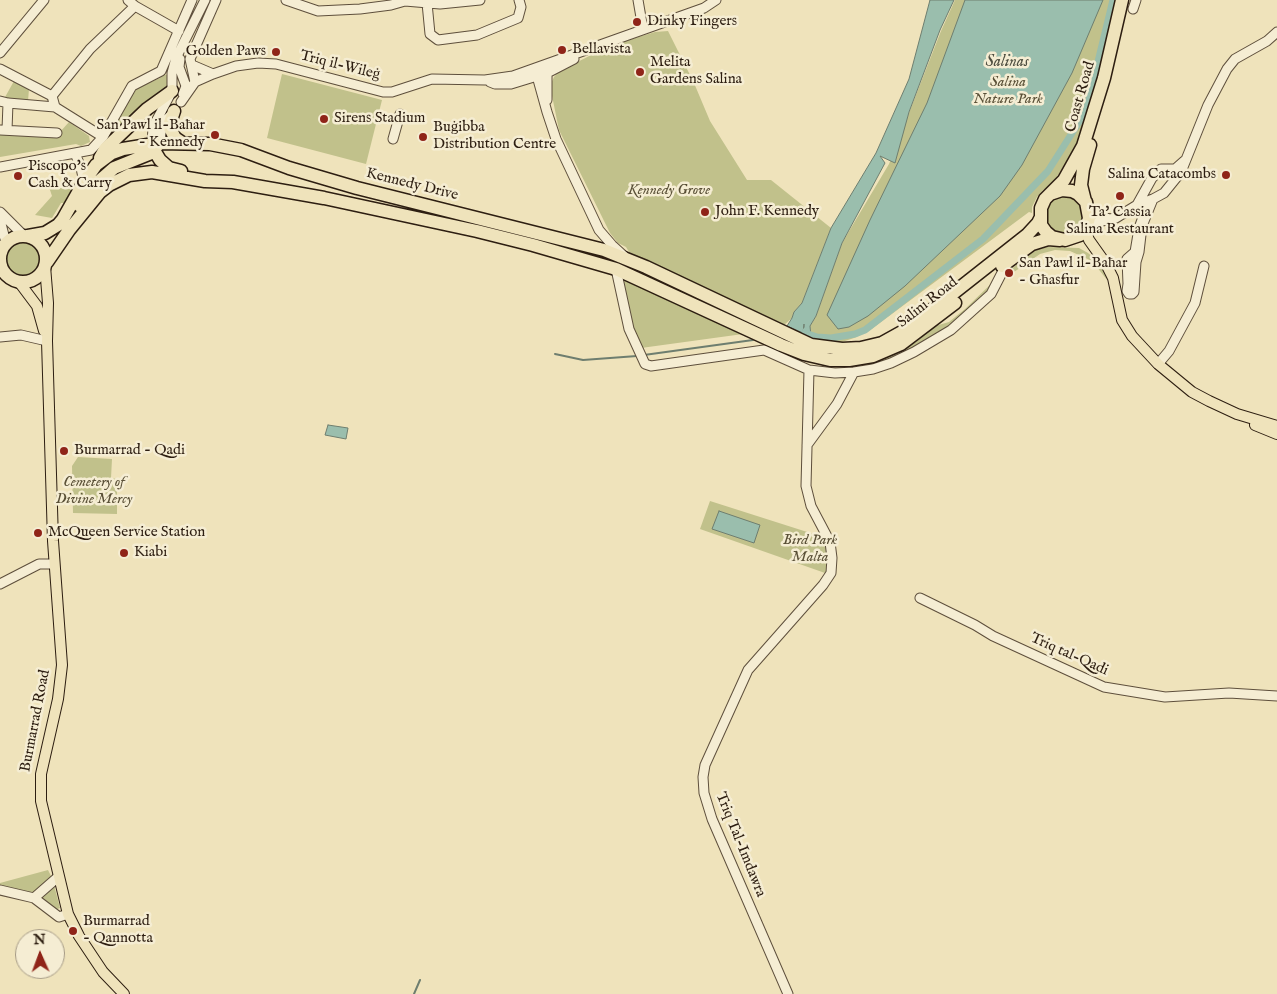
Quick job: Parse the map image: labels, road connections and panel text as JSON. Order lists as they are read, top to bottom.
{
  "streets": {
    "highway": ["Coast Road", "Kennedy Drive", "Salini Road"],
    "main road": ["Burmarrad Road"],
    "street": ["Triq il-Wileġ", "Triq tal-Qadi", "Triq Tal-Imdawra"]
  },
  "crossings": [
    ["Coast Road", "Salini Road"],
    ["Kennedy Drive", "Salini Road"],
    ["Kennedy Drive", "Burmarrad Road"]
  ],
  "water": ["Salinas"],
  "parks": [
    "Salina Nature Park",
    "Kennedy Grove",
    "Cemetery of Divine Mercy",
    "Bird Park Malta"
  ],
  "places": [
    "Dinky Fingers",
    "Bellavista",
    "Golden Paws",
    "Melita Gardens Salina",
    "Sirens Stadium",
    "San Pawl il-Baħar - Kennedy",
    "Buġibba Distribution Centre",
    "Salina Catacombs",
    "Piscopo's Cash & Carry",
    "Ta' Cassia Salina Restaurant",
    "John F. Kennedy",
    "San Pawl il-Baħar - Għasfur",
    "Burmarrad - Qadi",
    "McQueen Service Station",
    "Kiabi",
    "Burmarrad - Qannotta"
  ],
  "north": "top"
}
